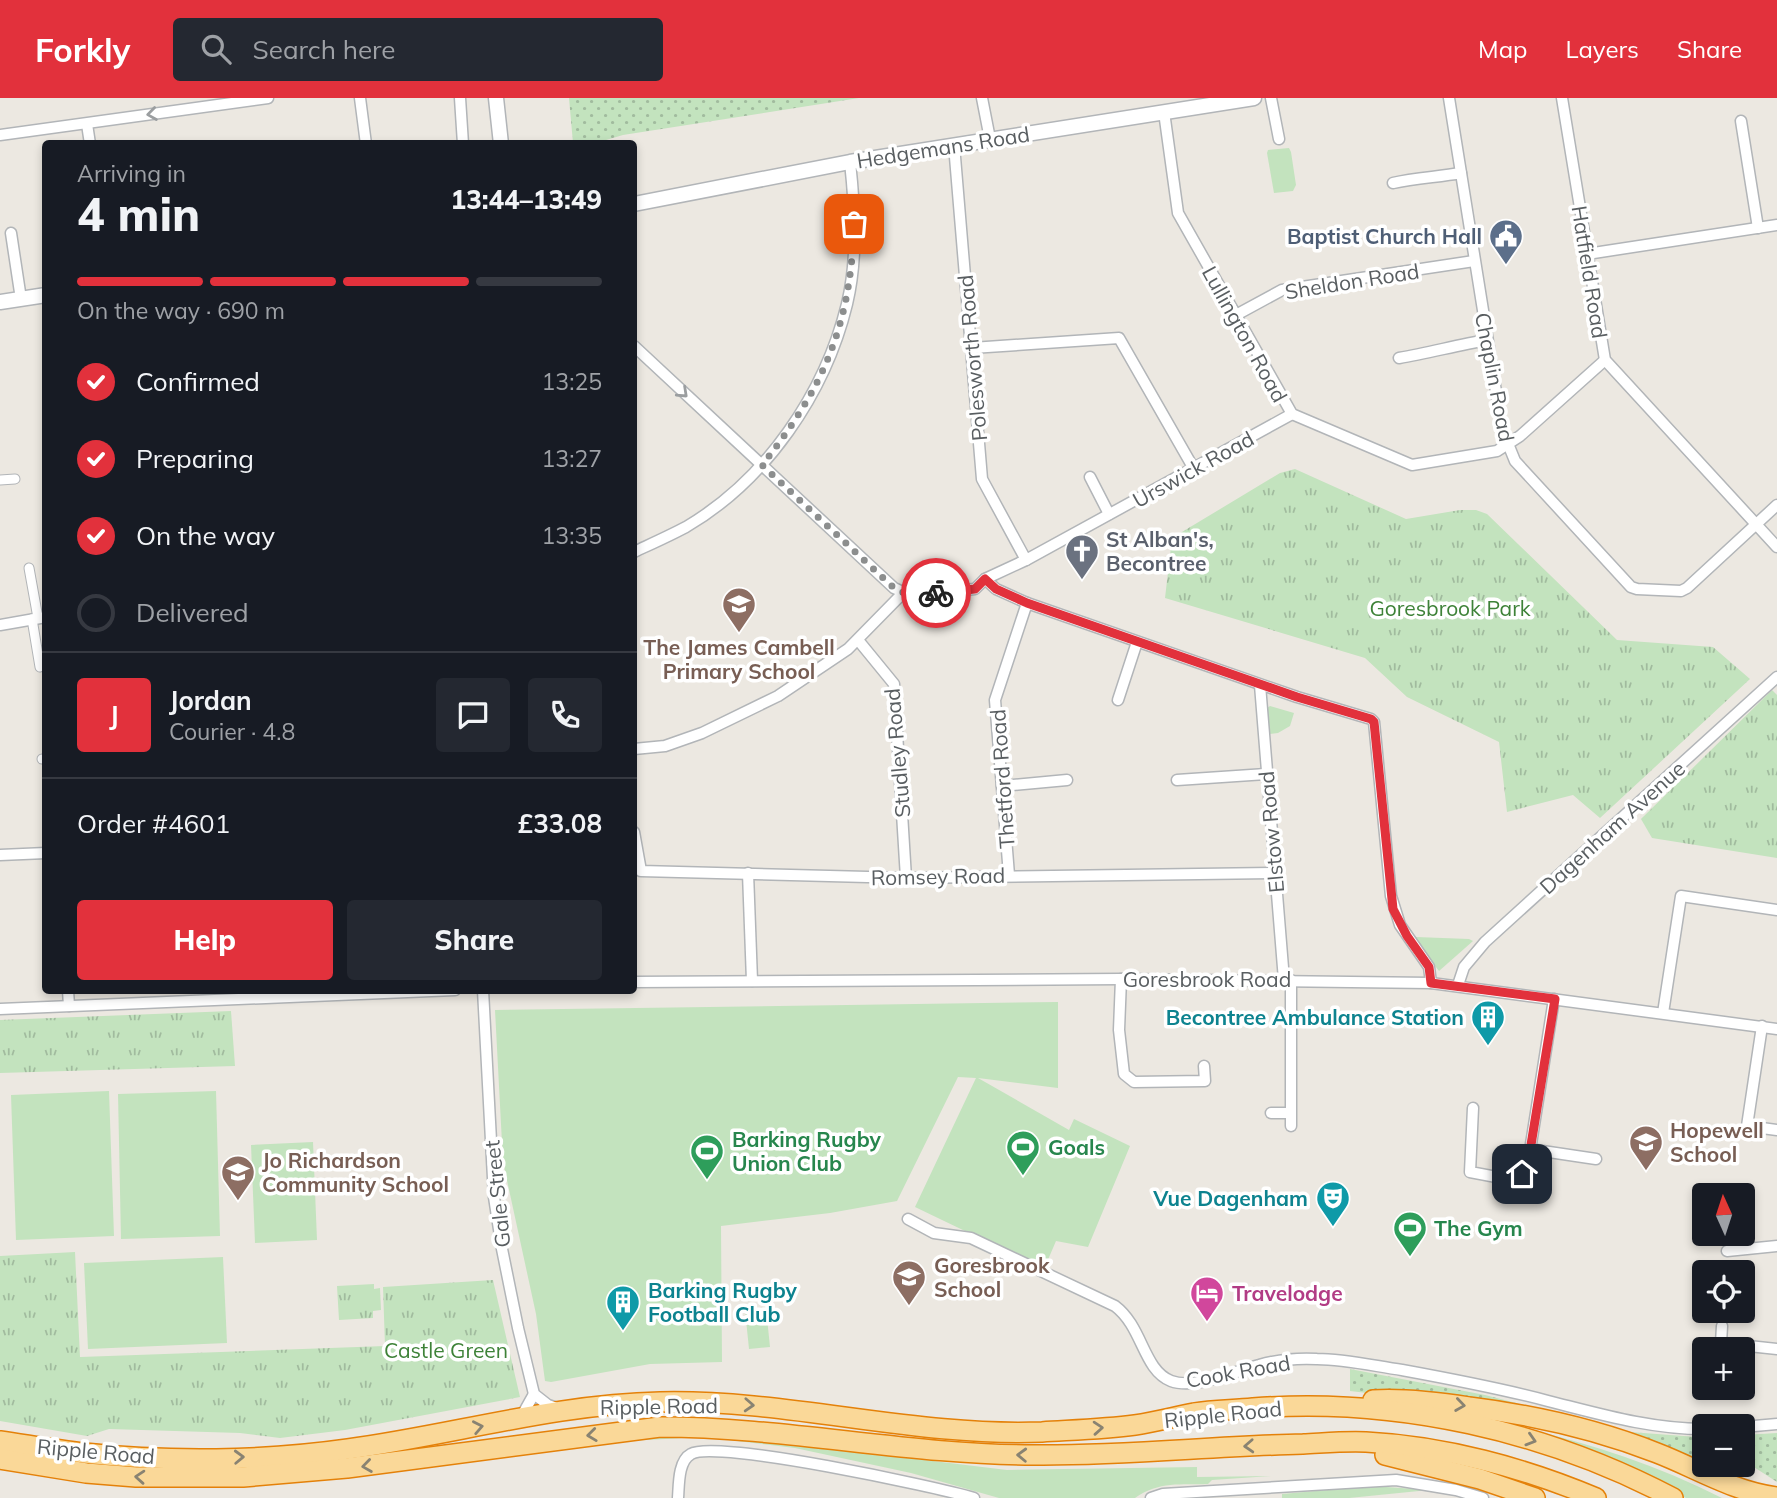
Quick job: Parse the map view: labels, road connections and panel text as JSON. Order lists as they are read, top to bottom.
{
  "streets": {
    "highway": ["Ripple Road"],
    "street": [
      "Hedgemans Road",
      "Hatfield Road",
      "Sheldon Road",
      "Lullington Road",
      "Polesworth Road",
      "Chaplin Road",
      "Urswick Road",
      "Studley Road",
      "Thetford Road",
      "Dagenham Avenue",
      "Elstow Road",
      "Romsey Road",
      "Goresbrook Road",
      "Gale Street",
      "Cook Road"
    ]
  },
  "crossings": [
    ["Hedgemans Road", "Lullington Road"],
    ["Hedgemans Road", "Polesworth Road"],
    ["Hatfield Road", "Lullington Road"],
    ["Hatfield Road", "Chaplin Road"],
    ["Sheldon Road", "Lullington Road"],
    ["Sheldon Road", "Chaplin Road"],
    ["Lullington Road", "Chaplin Road"],
    ["Lullington Road", "Urswick Road"],
    ["Polesworth Road", "Urswick Road"],
    ["Studley Road", "Romsey Road"],
    ["Thetford Road", "Romsey Road"],
    ["Dagenham Avenue", "Goresbrook Road"],
    ["Elstow Road", "Romsey Road"],
    ["Elstow Road", "Goresbrook Road"]
  ],
  "parks": ["Goresbrook Park", "Castle Green"],
  "places": {
    "public building": ["Baptist Church Hall"],
    "church": ["St Alban's, Becontree"],
    "school or university": [
      "The James Cambell Primary School",
      "Hopewell School",
      "Jo Richardson Community School",
      "Goresbrook School"
    ],
    "building": ["Becontree Ambulance Station", "Barking Rugby Football Club"],
    "sports": ["Goals", "Barking Rugby Union Club", "The Gym"],
    "theatre": ["Vue Dagenham"],
    "hotel": ["Travelodge"]
  },
  "north": "top",
  "page": {
    "header": "Forkly",
    "search": "Search here",
    "nav": ["Map", "Layers", "Share"],
    "heading": ["4 min", "Arriving in", "13:44–13:49"],
    "panel": [
      "Jordan",
      "Courier · 4.8",
      "Order #4601",
      "£33.08"
    ],
    "bar": "On the way · 690 m",
    "list": [
      ["Confirmed", "13:25"],
      ["Preparing", "13:27"],
      ["On the way", "13:35"],
      "Delivered"
    ],
    "round": "J",
    "buttons": ["Help", "Share"],
    "map_buttons": ["+", "−"]
  }
}
